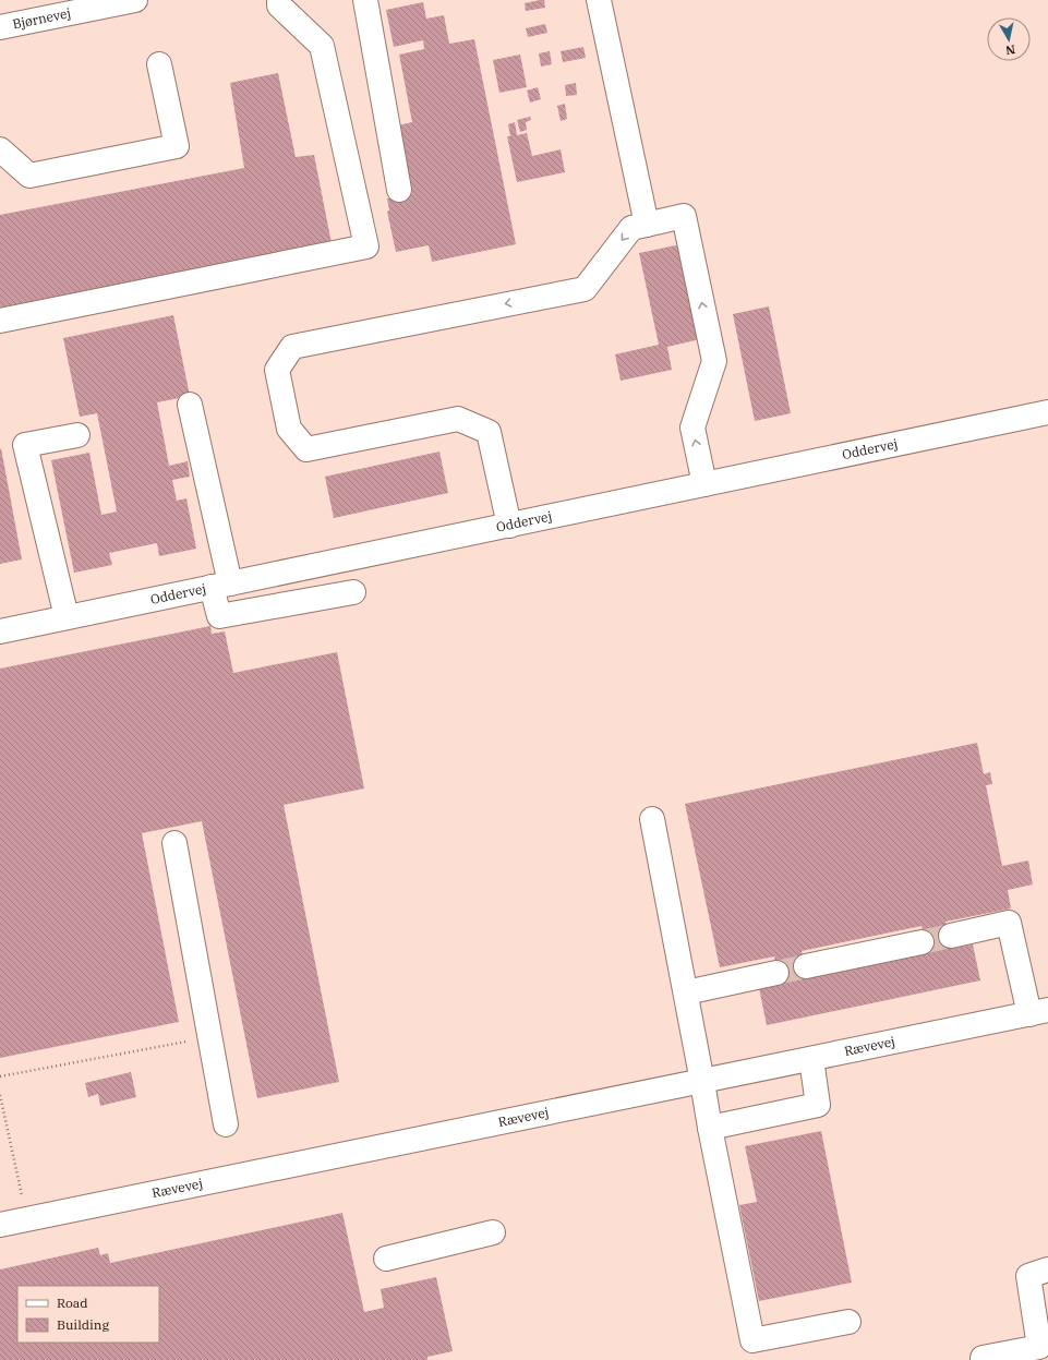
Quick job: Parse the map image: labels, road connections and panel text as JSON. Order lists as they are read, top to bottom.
{
  "streets": {
    "street": ["Bjørnevej", "Oddervej", "Rævevej"]
  },
  "legend": ["Road", "Building"],
  "north": "bottom"
}
